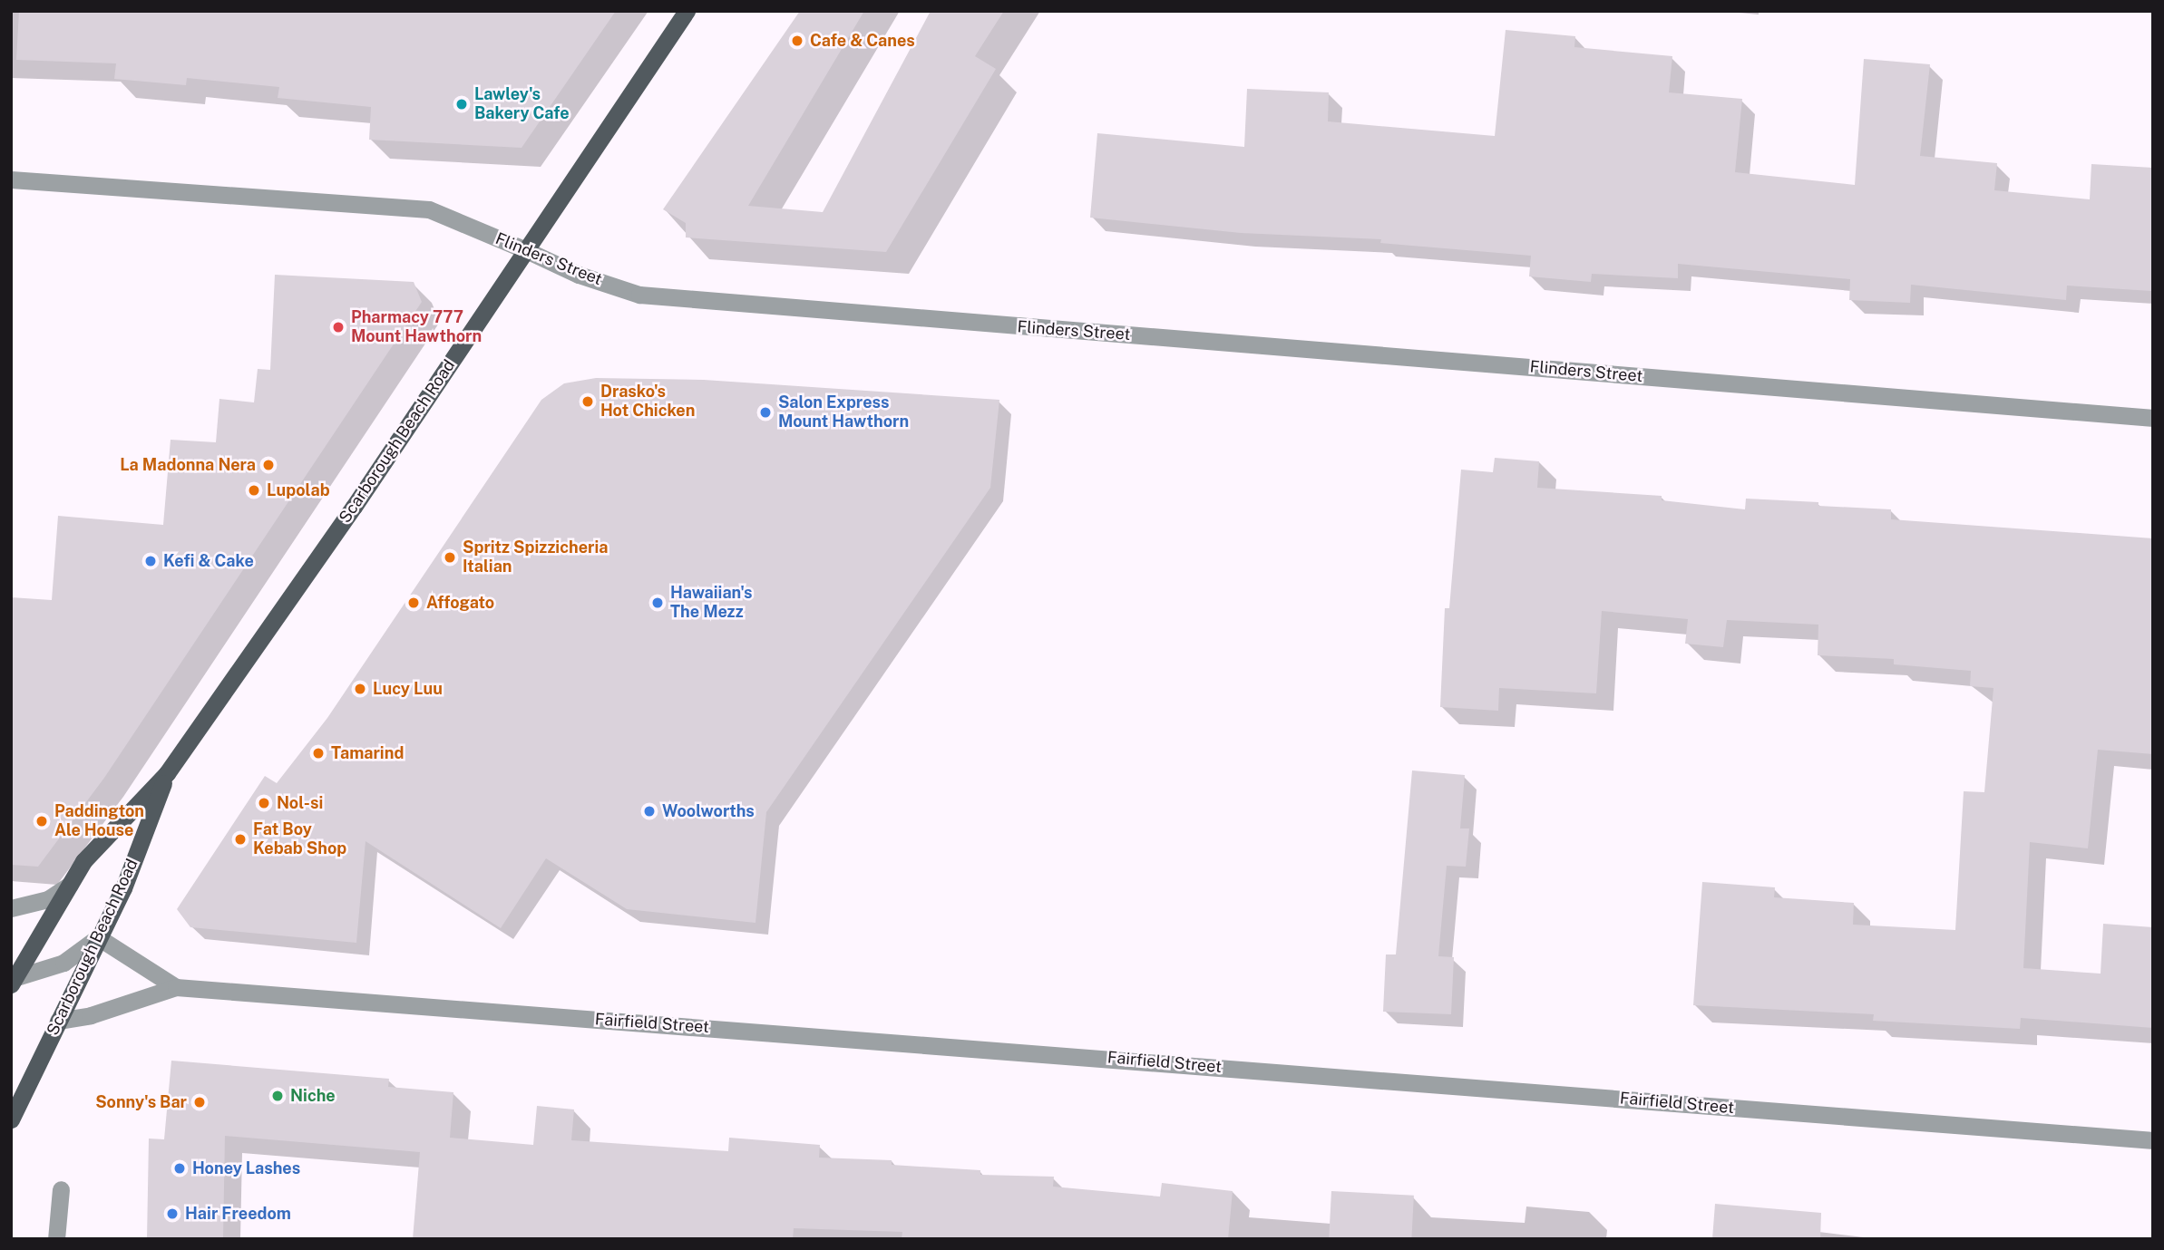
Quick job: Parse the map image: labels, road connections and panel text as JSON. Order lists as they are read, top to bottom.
{
  "streets": {
    "main road": ["Scarborough Beach Road"],
    "street": ["Flinders Street", "Fairfield Street"]
  },
  "crossings": [
    ["Flinders Street", "Scarborough Beach Road"],
    ["Scarborough Beach Road", "Fairfield Street"]
  ],
  "places": [
    "Cafe & Canes",
    "Lawley's Bakery Cafe",
    "Pharmacy 777 Mount Hawthorn",
    "Drasko's Hot Chicken",
    "Salon Express Mount Hawthorn",
    "La Madonna Nera",
    "Lupolab",
    "Spritz Spizzicheria Italian",
    "Kefi & Cake",
    "Affogato",
    "Hawaiian's The Mezz",
    "Lucy Luu",
    "Tamarind",
    "Nol-si",
    "Woolworths",
    "Paddington Ale House",
    "Fat Boy Kebab Shop",
    "Niche",
    "Sonny's Bar",
    "Honey Lashes",
    "Hair Freedom"
  ]
}
